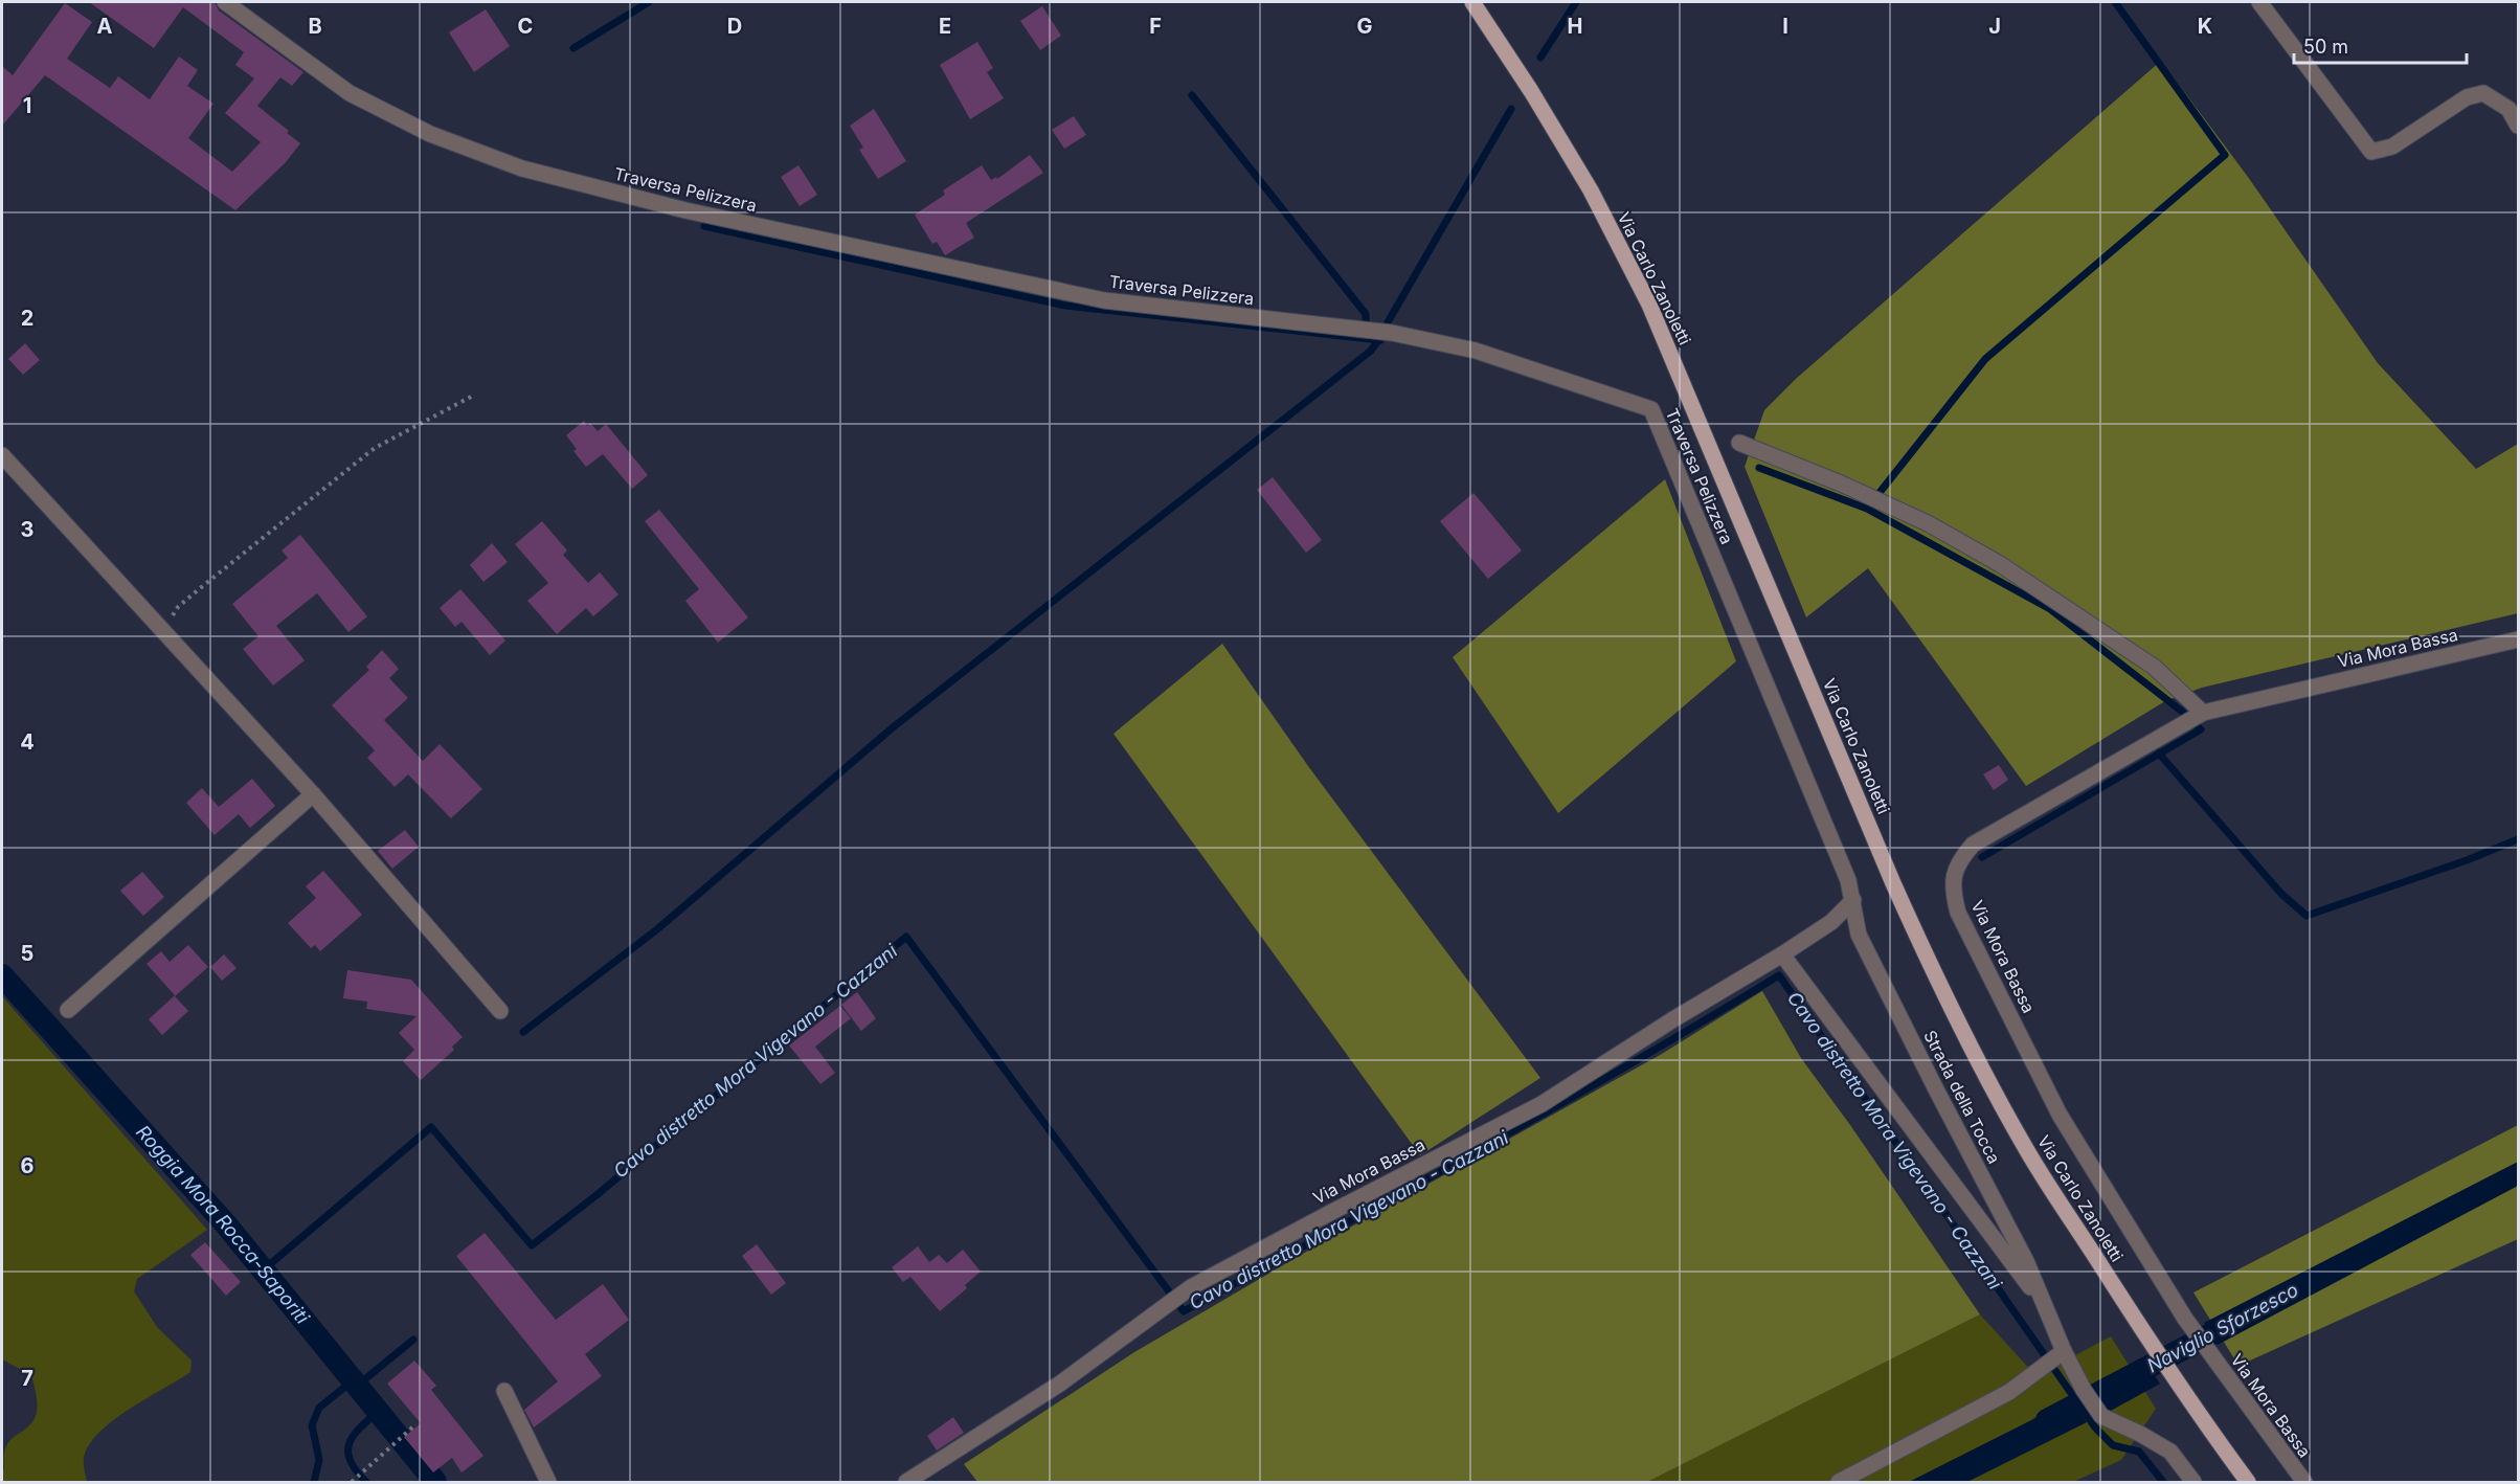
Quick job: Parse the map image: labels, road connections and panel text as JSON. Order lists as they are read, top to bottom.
{
  "streets": {
    "main road": ["Via Carlo Zanoletti"],
    "street": ["Traversa Pelizzera", "Via Mora Bassa", "Strada della Tocca"]
  },
  "crossings": [
    ["Traversa Pelizzera", "Via Mora Bassa"],
    ["Traversa Pelizzera", "Strada della Tocca"],
    ["Via Mora Bassa", "Strada della Tocca"]
  ],
  "water": ["Cavo distretto Mora Vigevano - Cazzani", "Roggia Mora Rocca-Saporiti", "Naviglio Sforzesco"],
  "scale_bar": "50 m",
  "grid": {
    "columns": [
      "A",
      "B",
      "C",
      "D",
      "E",
      "F",
      "G",
      "H",
      "I",
      "J",
      "K"
    ],
    "rows": [
      "1",
      "2",
      "3",
      "4",
      "5",
      "6",
      "7"
    ]
  }
}
